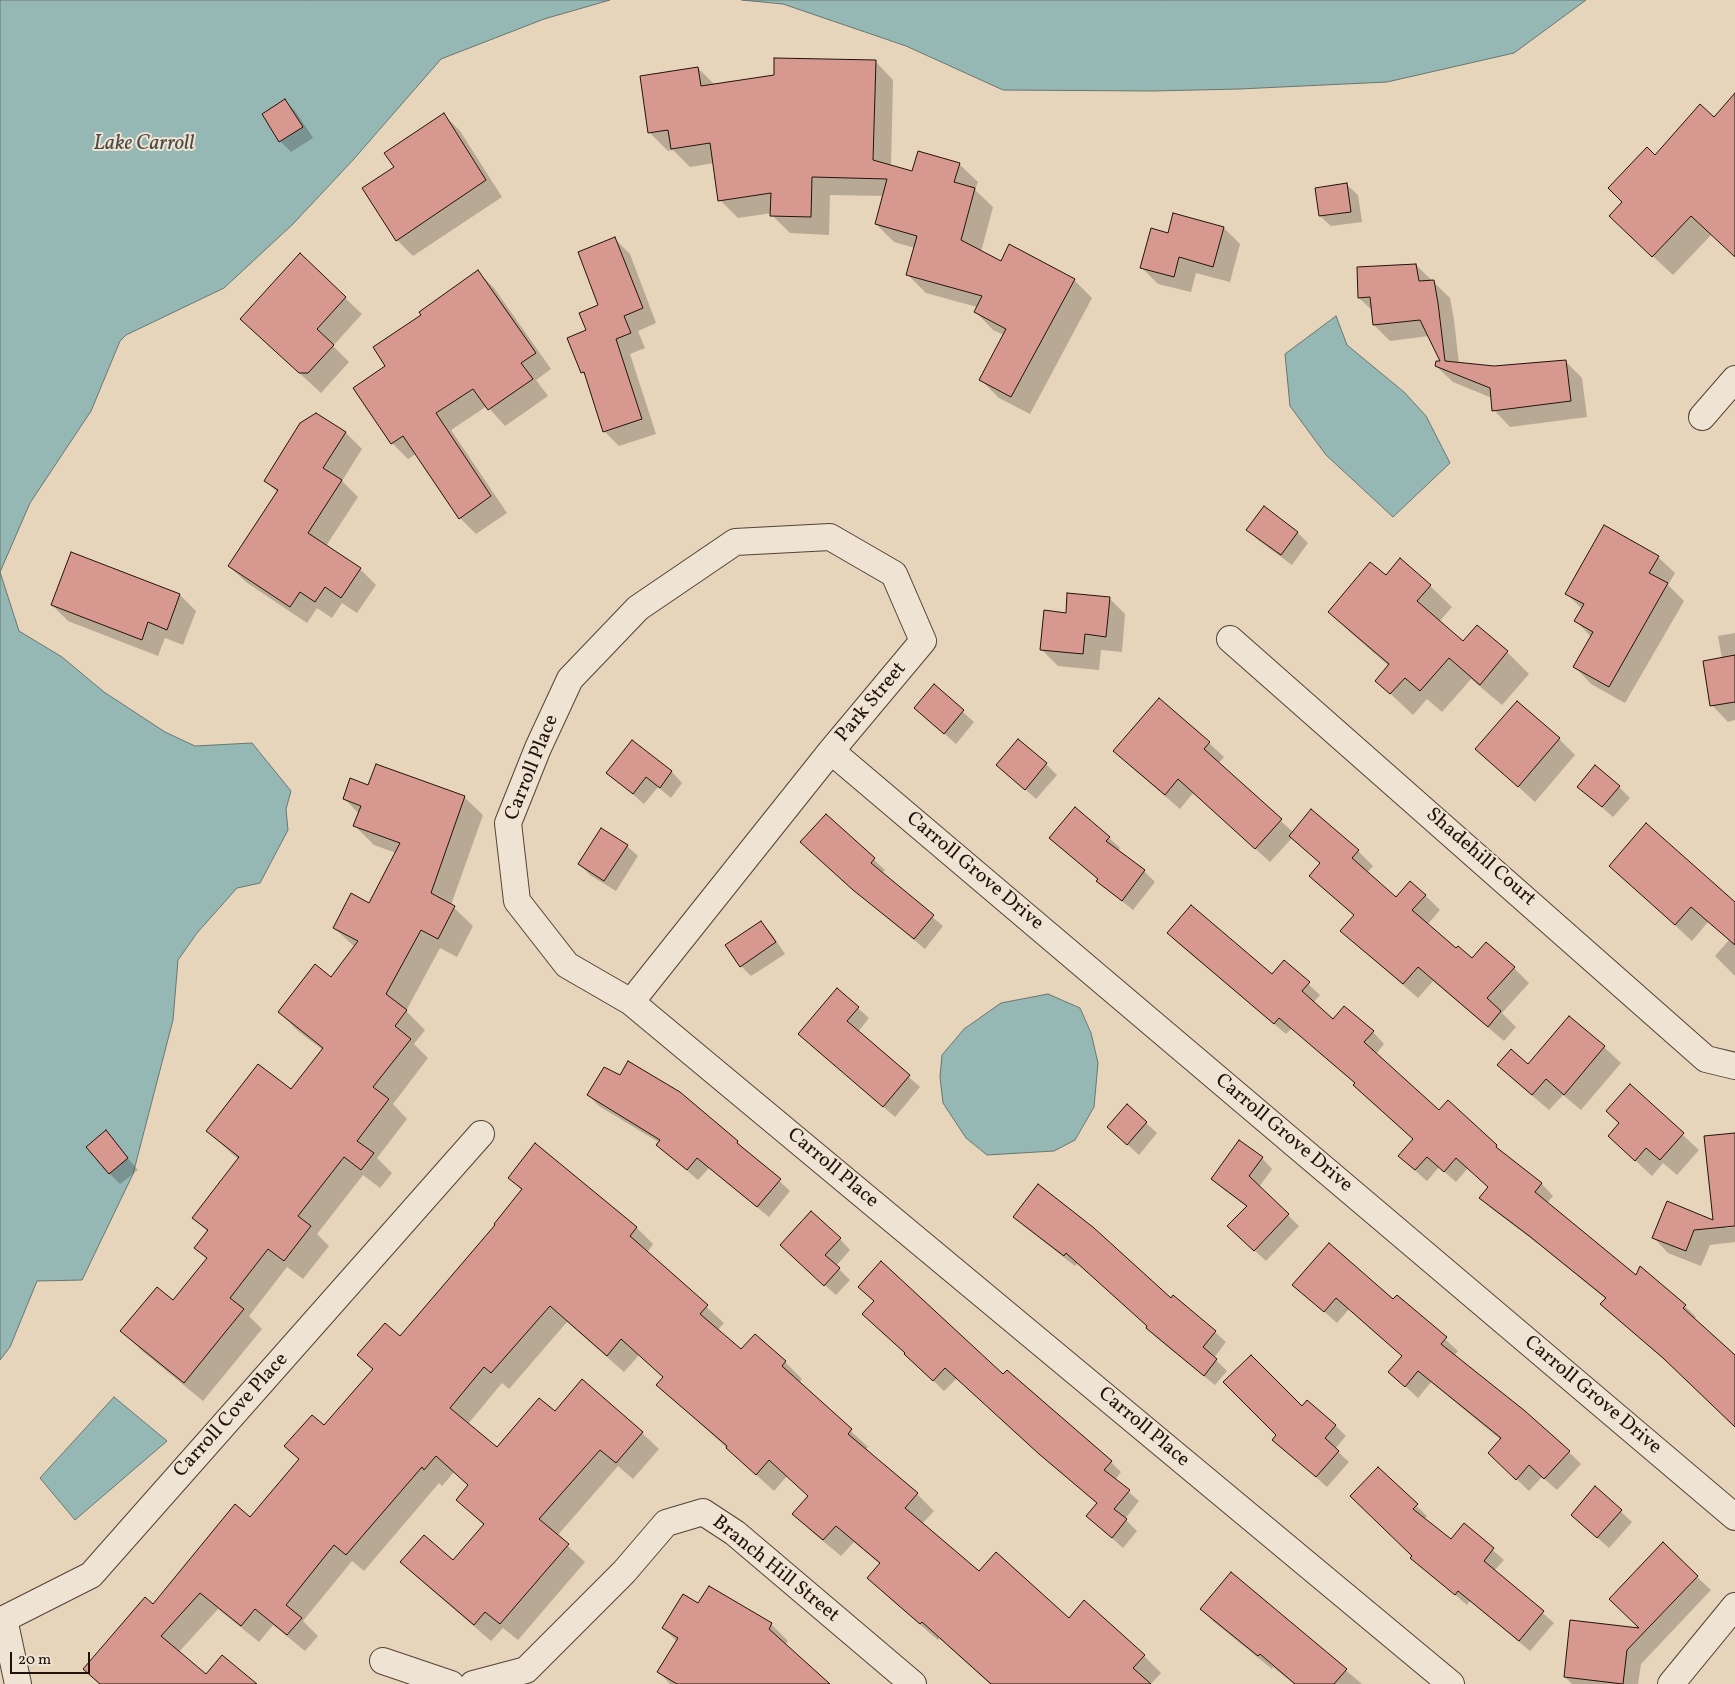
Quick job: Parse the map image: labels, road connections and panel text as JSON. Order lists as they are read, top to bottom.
{
  "streets": {
    "street": [
      "Park Street",
      "Carroll Place",
      "Shadehill Court",
      "Carroll Grove Drive",
      "Carroll Cove Place",
      "Branch Hill Street"
    ]
  },
  "crossings": [
    ["Park Street", "Carroll Place"],
    ["Park Street", "Carroll Grove Drive"]
  ],
  "water": ["Lake Carroll"],
  "scale_bar": "20 m"
}
